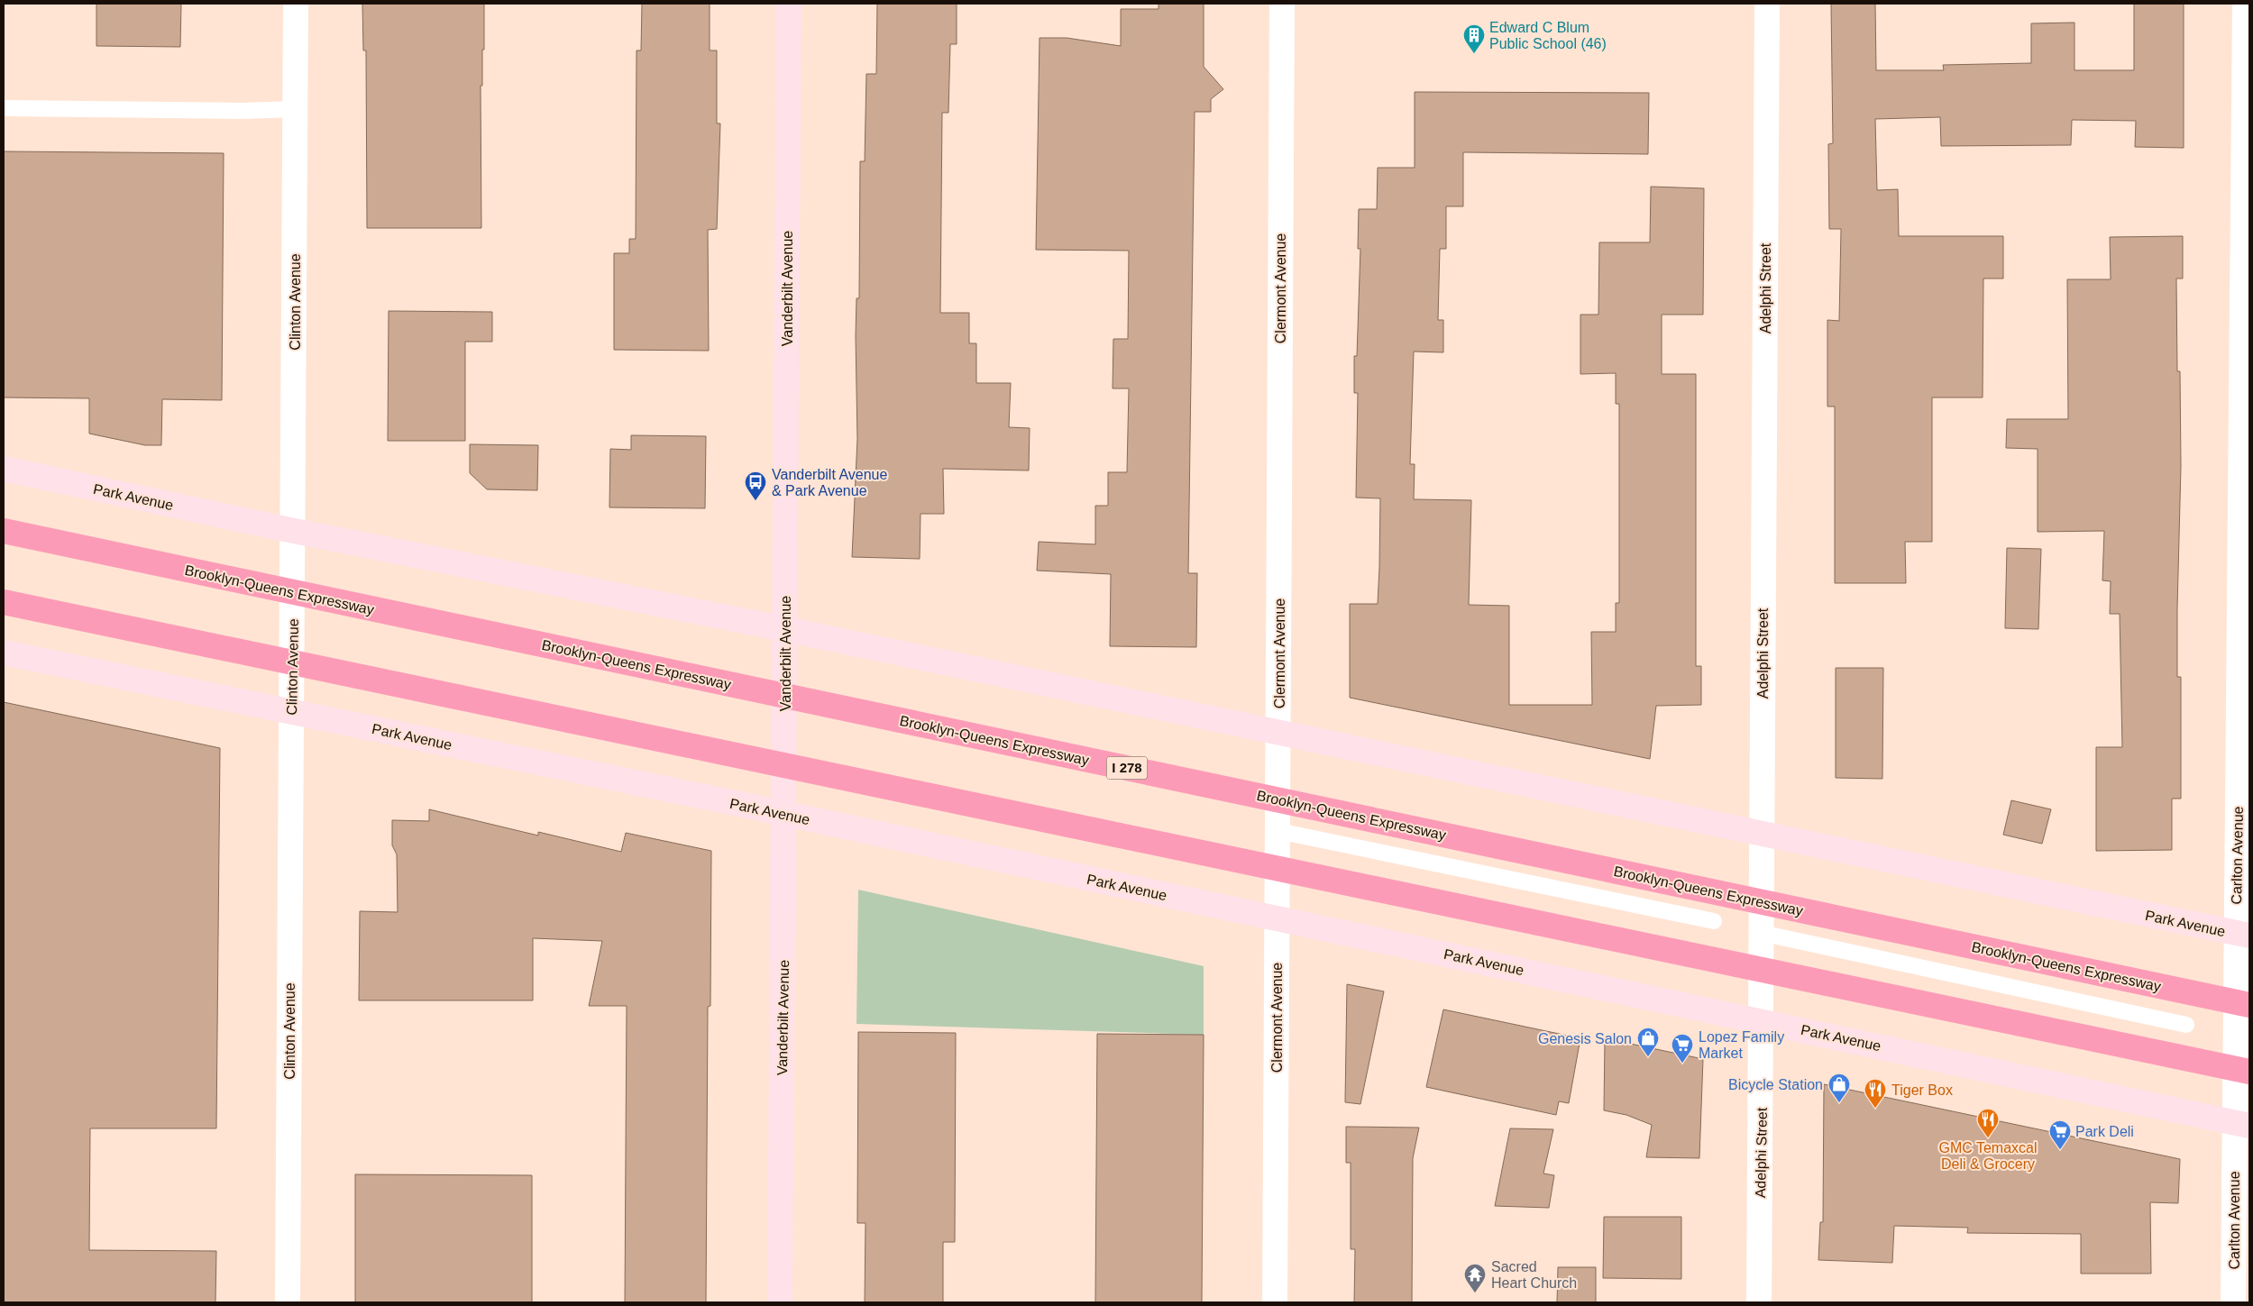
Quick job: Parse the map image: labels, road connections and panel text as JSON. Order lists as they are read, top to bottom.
{
  "streets": {
    "highway": ["Brooklyn-Queens Expressway", "I 278"],
    "main road": ["Vanderbilt Avenue", "Park Avenue"],
    "street": [
      "Clermont Avenue",
      "Adelphi Street",
      "Clinton Avenue",
      "Carlton Avenue"
    ]
  },
  "crossings": [
    ["Vanderbilt Avenue", "Park Avenue"],
    ["Clermont Avenue", "Park Avenue"],
    ["Adelphi Street", "Park Avenue"],
    ["Clinton Avenue", "Park Avenue"],
    ["Park Avenue", "Carlton Avenue"]
  ],
  "places": {
    "building": ["Edward C Blum Public School (46)"],
    "bus stop": ["Vanderbilt Avenue & Park Avenue"],
    "shop": ["Genesis Salon", "Bicycle Station"],
    "supermarket": ["Lopez Family Market", "Park Deli"],
    "restaurant": ["Tiger Box", "GMC Temaxcal Deli & Grocery"],
    "temple": ["Sacred Heart Church"]
  }
}
